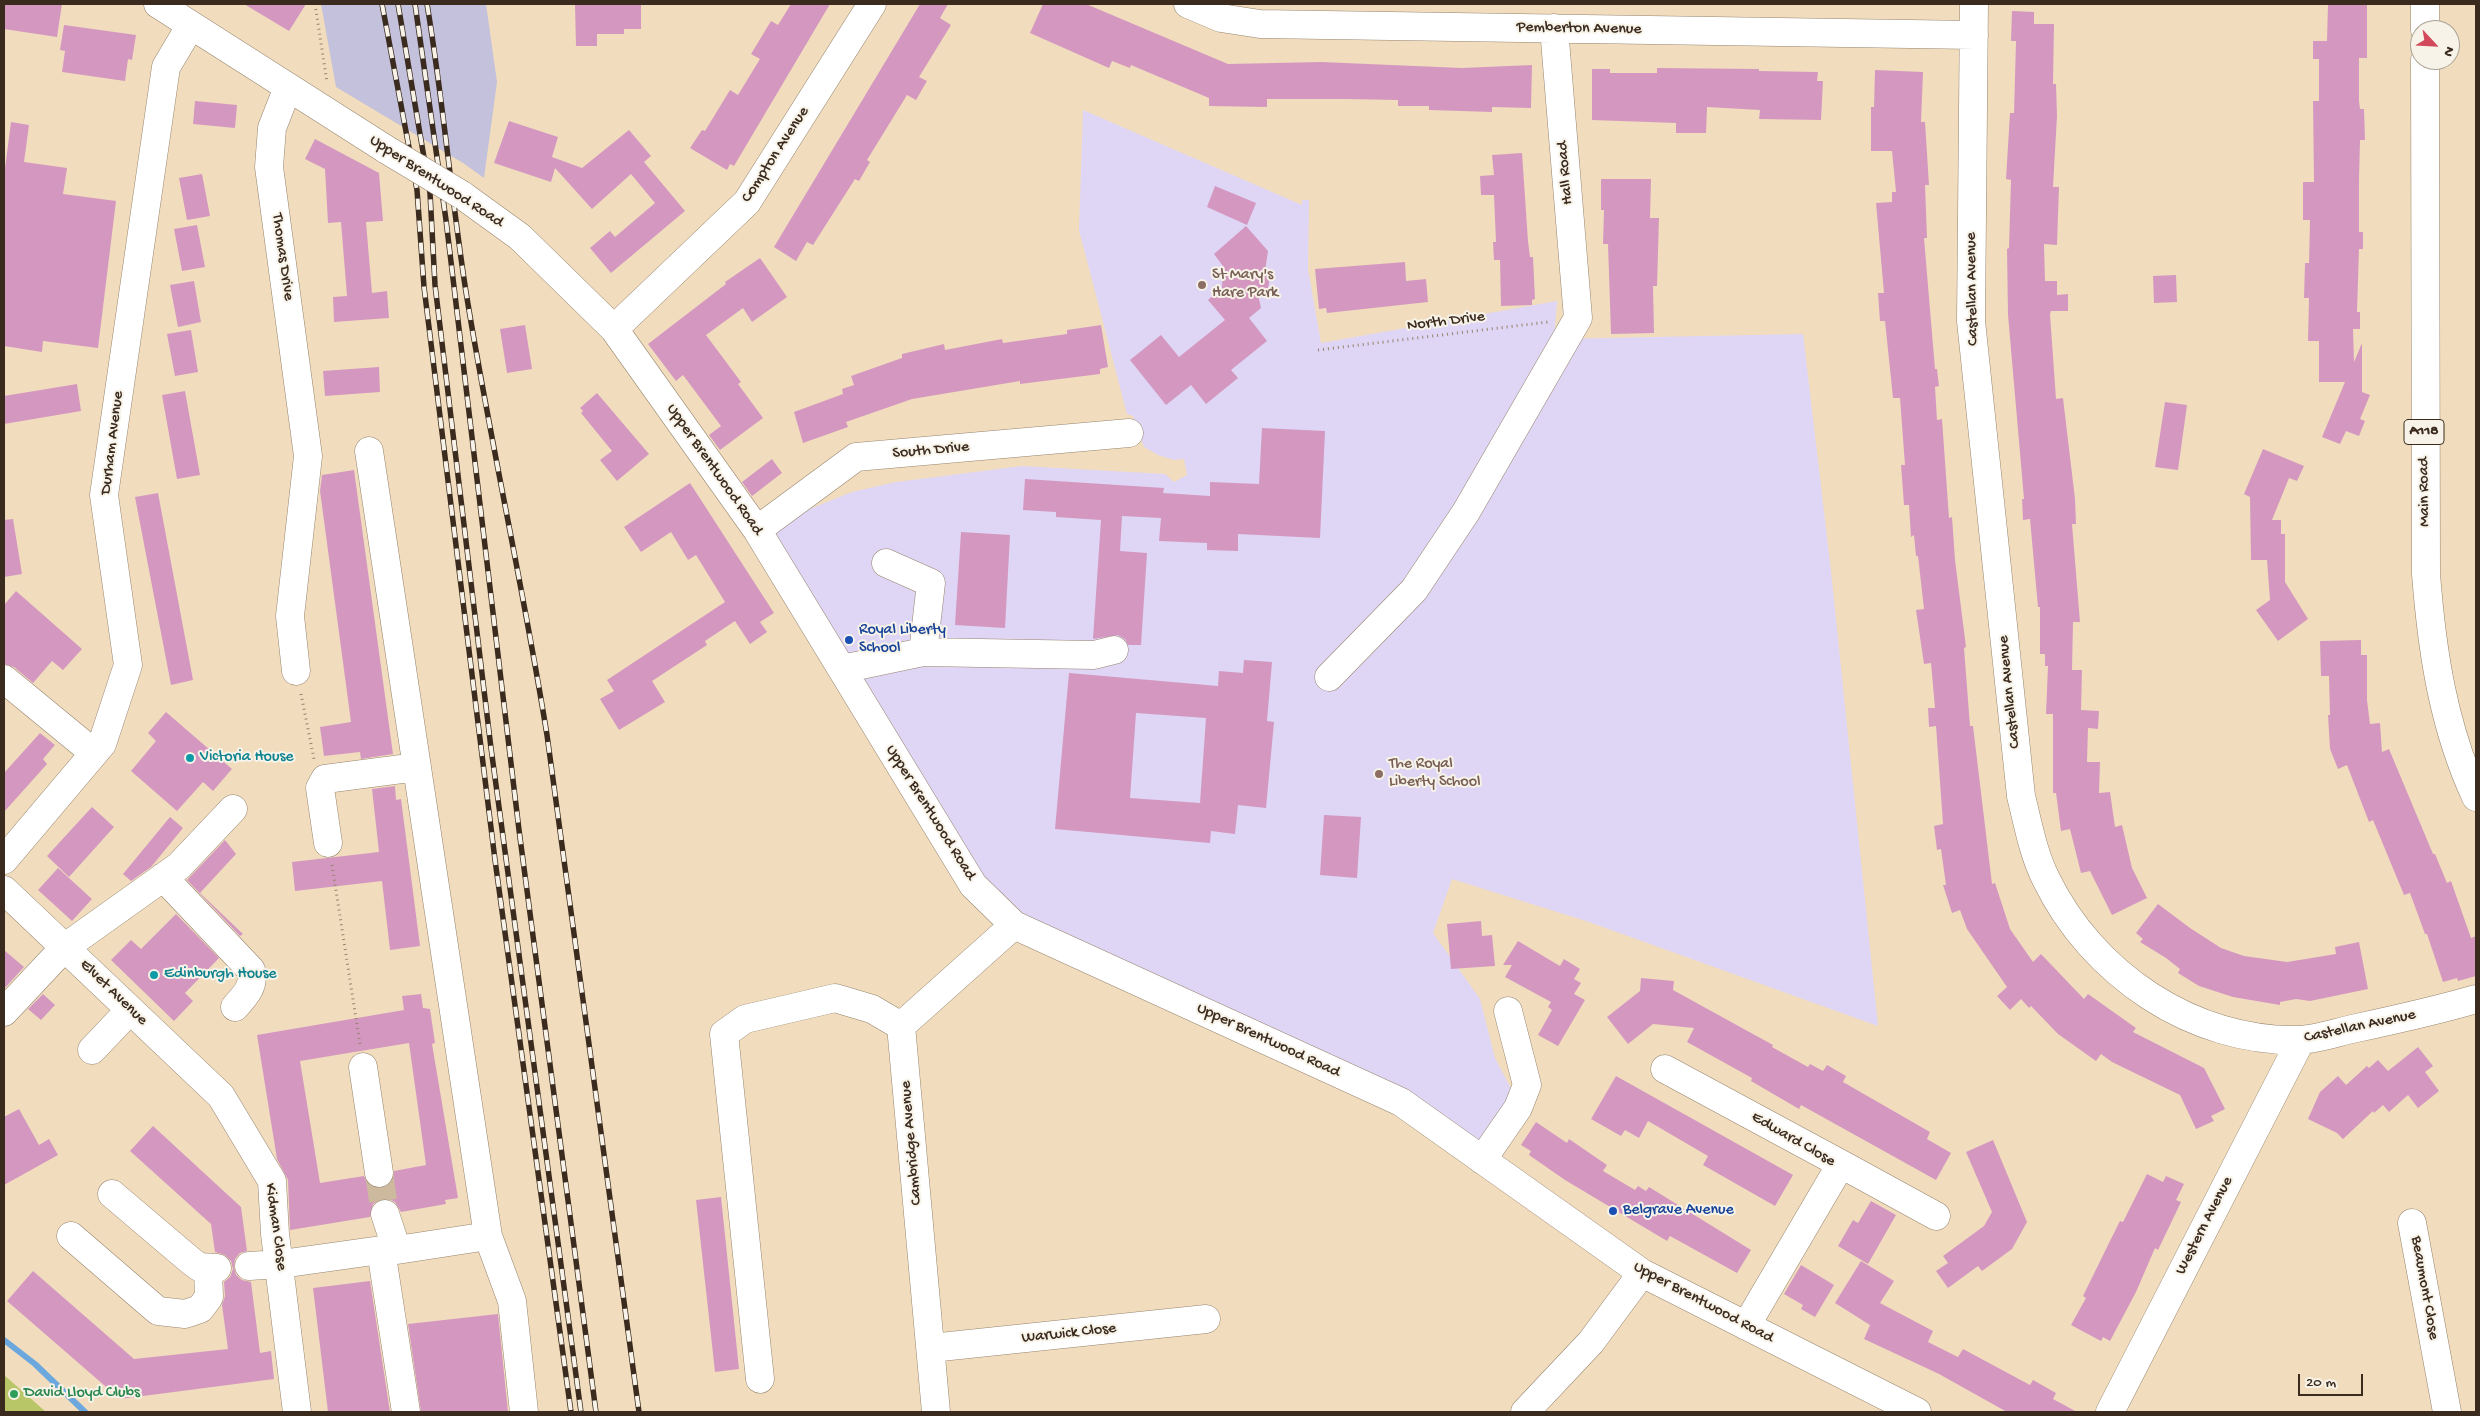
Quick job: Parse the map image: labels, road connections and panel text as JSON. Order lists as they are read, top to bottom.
{
  "streets": {
    "street": [
      "Pemberton Avenue",
      "Compton Avenue",
      "Hall Road",
      "Upper Brentwood Road",
      "Thomas Drive",
      "Castellan Avenue",
      "A118",
      "Durham Avenue",
      "South Drive",
      "Main Road",
      "Elvet Avenue",
      "Edward Close",
      "Cambridge Avenue",
      "Western Avenue",
      "Kidman Close",
      "Beaumont Close",
      "Warwick Close"
    ],
    "path": ["North Drive"]
  },
  "crossings": [
    ["Pemberton Avenue", "Hall Road"],
    ["Pemberton Avenue", "Castellan Avenue"],
    ["Compton Avenue", "Upper Brentwood Road"],
    ["Hall Road", "North Drive"],
    ["Upper Brentwood Road", "Thomas Drive"],
    ["Upper Brentwood Road", "Durham Avenue"],
    ["Upper Brentwood Road", "South Drive"],
    ["Upper Brentwood Road", "Edward Close"],
    ["Castellan Avenue", "Western Avenue"],
    ["Elvet Avenue", "Kidman Close"],
    ["Cambridge Avenue", "Warwick Close"]
  ],
  "places": [
    "St Mary's Hare Park",
    "Royal Liberty School",
    "Victoria House",
    "The Royal Liberty School",
    "Edinburgh House",
    "Belgrave Avenue",
    "David Lloyd Clubs"
  ],
  "scale_bar": "20 m",
  "north": "bottom right"
}
